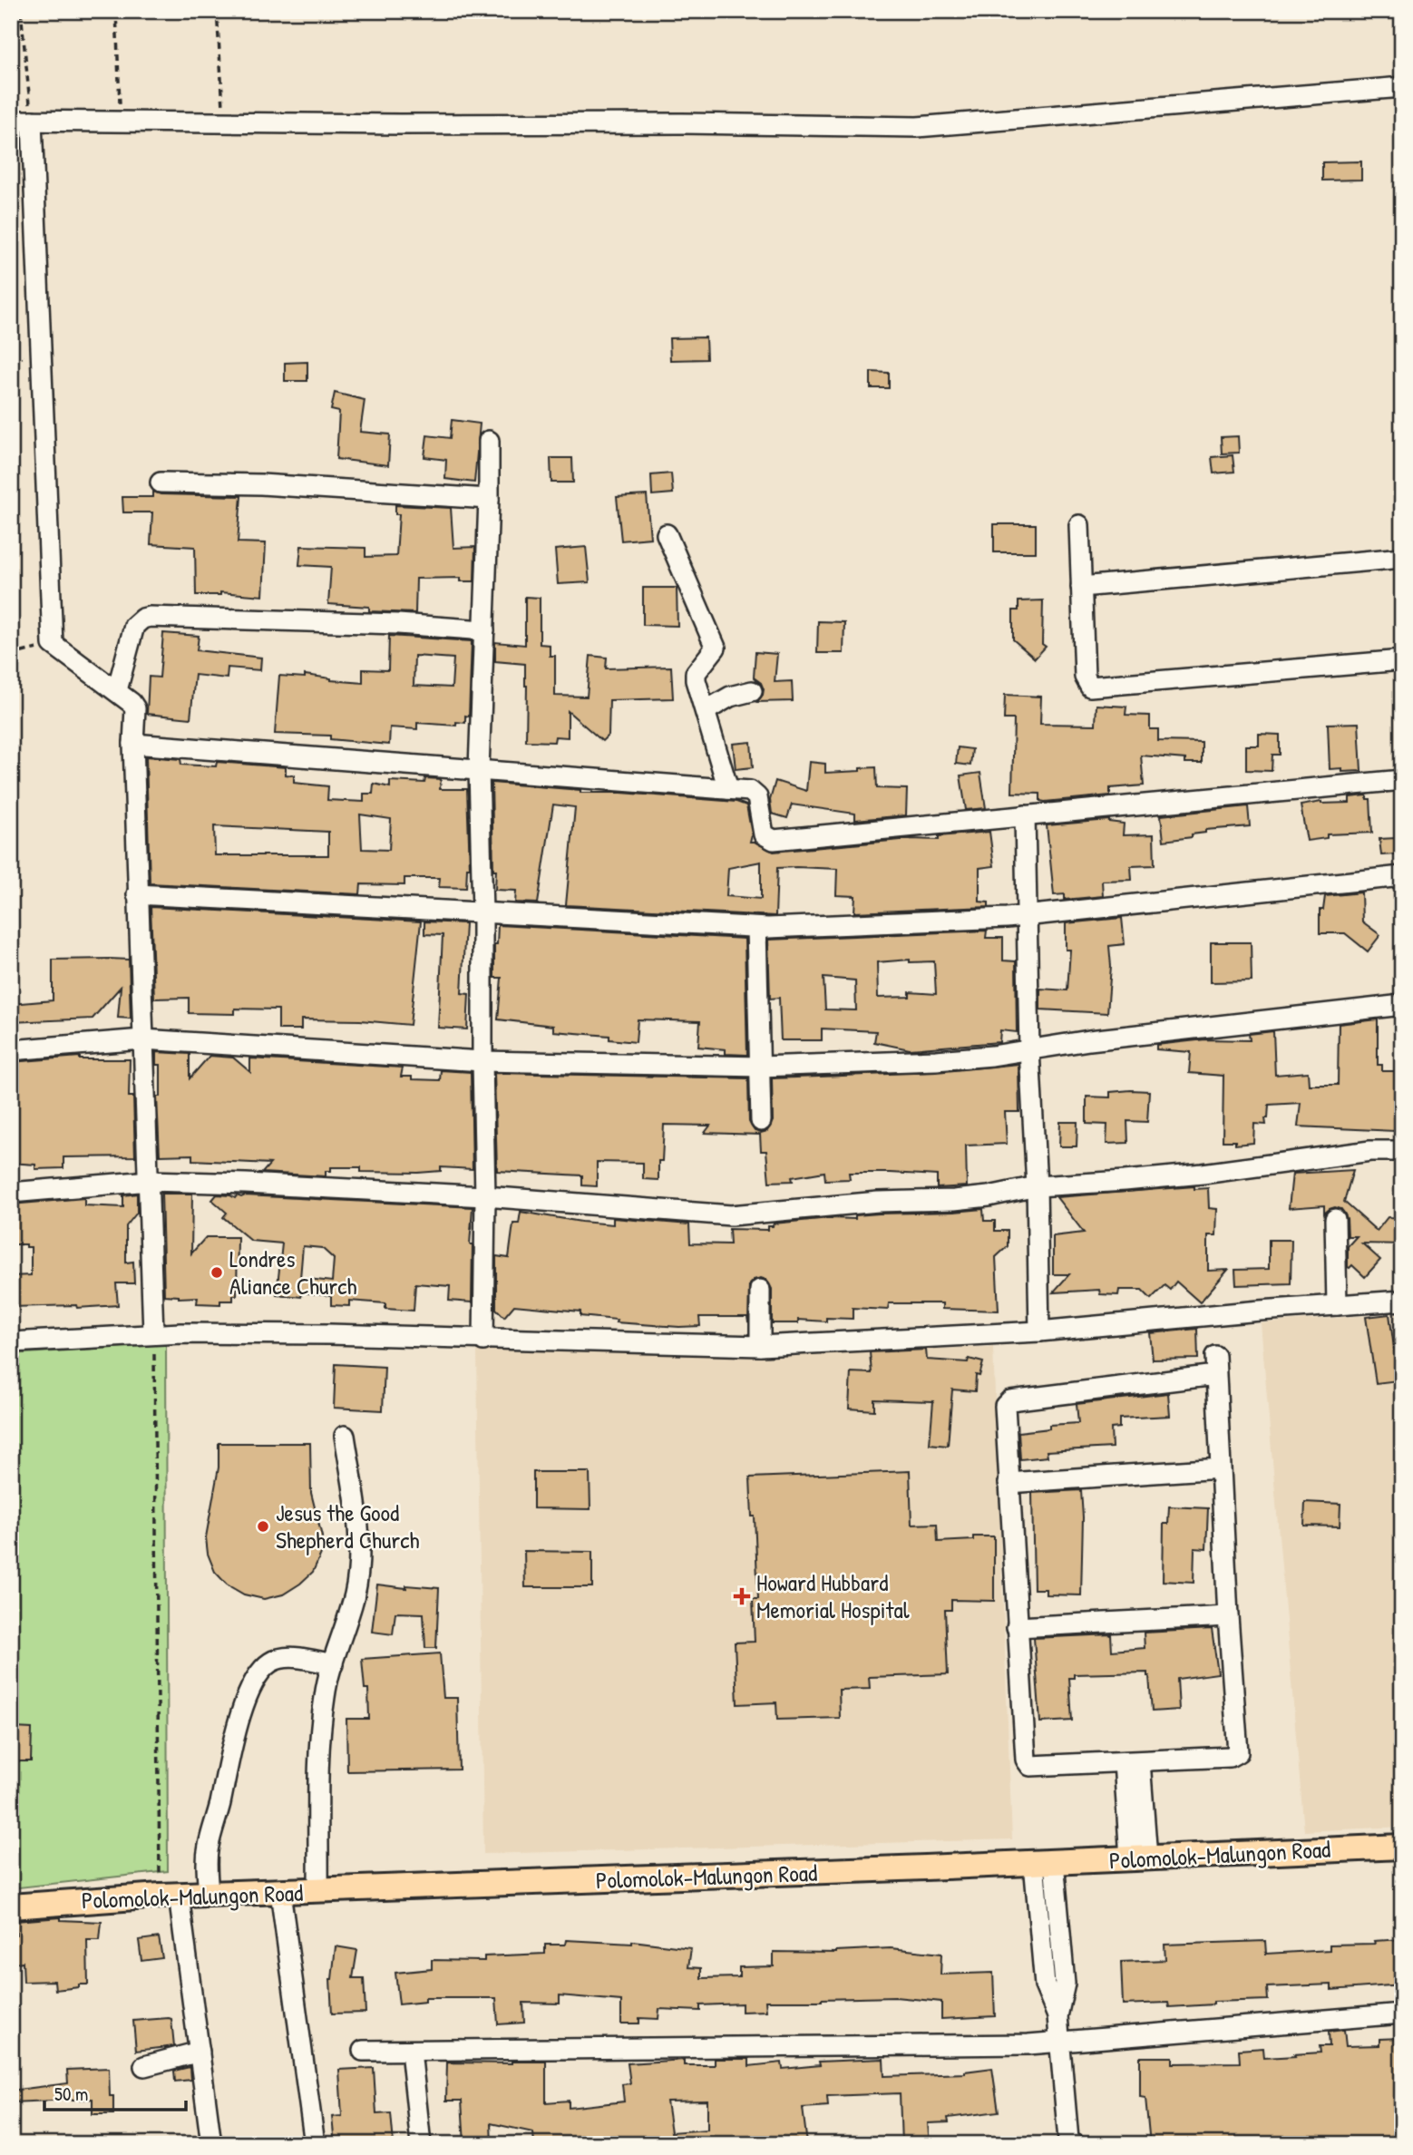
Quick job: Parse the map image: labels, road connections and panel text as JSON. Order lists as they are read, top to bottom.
{
  "streets": {
    "main road": ["Polomolok-Malungon Road"]
  },
  "places": {
    "other": ["Londres Aliance Church", "Jesus the Good Shepherd Church"],
    "health": ["Howard Hubbard Memorial Hospital"]
  },
  "scale_bar": "50 m"
}
